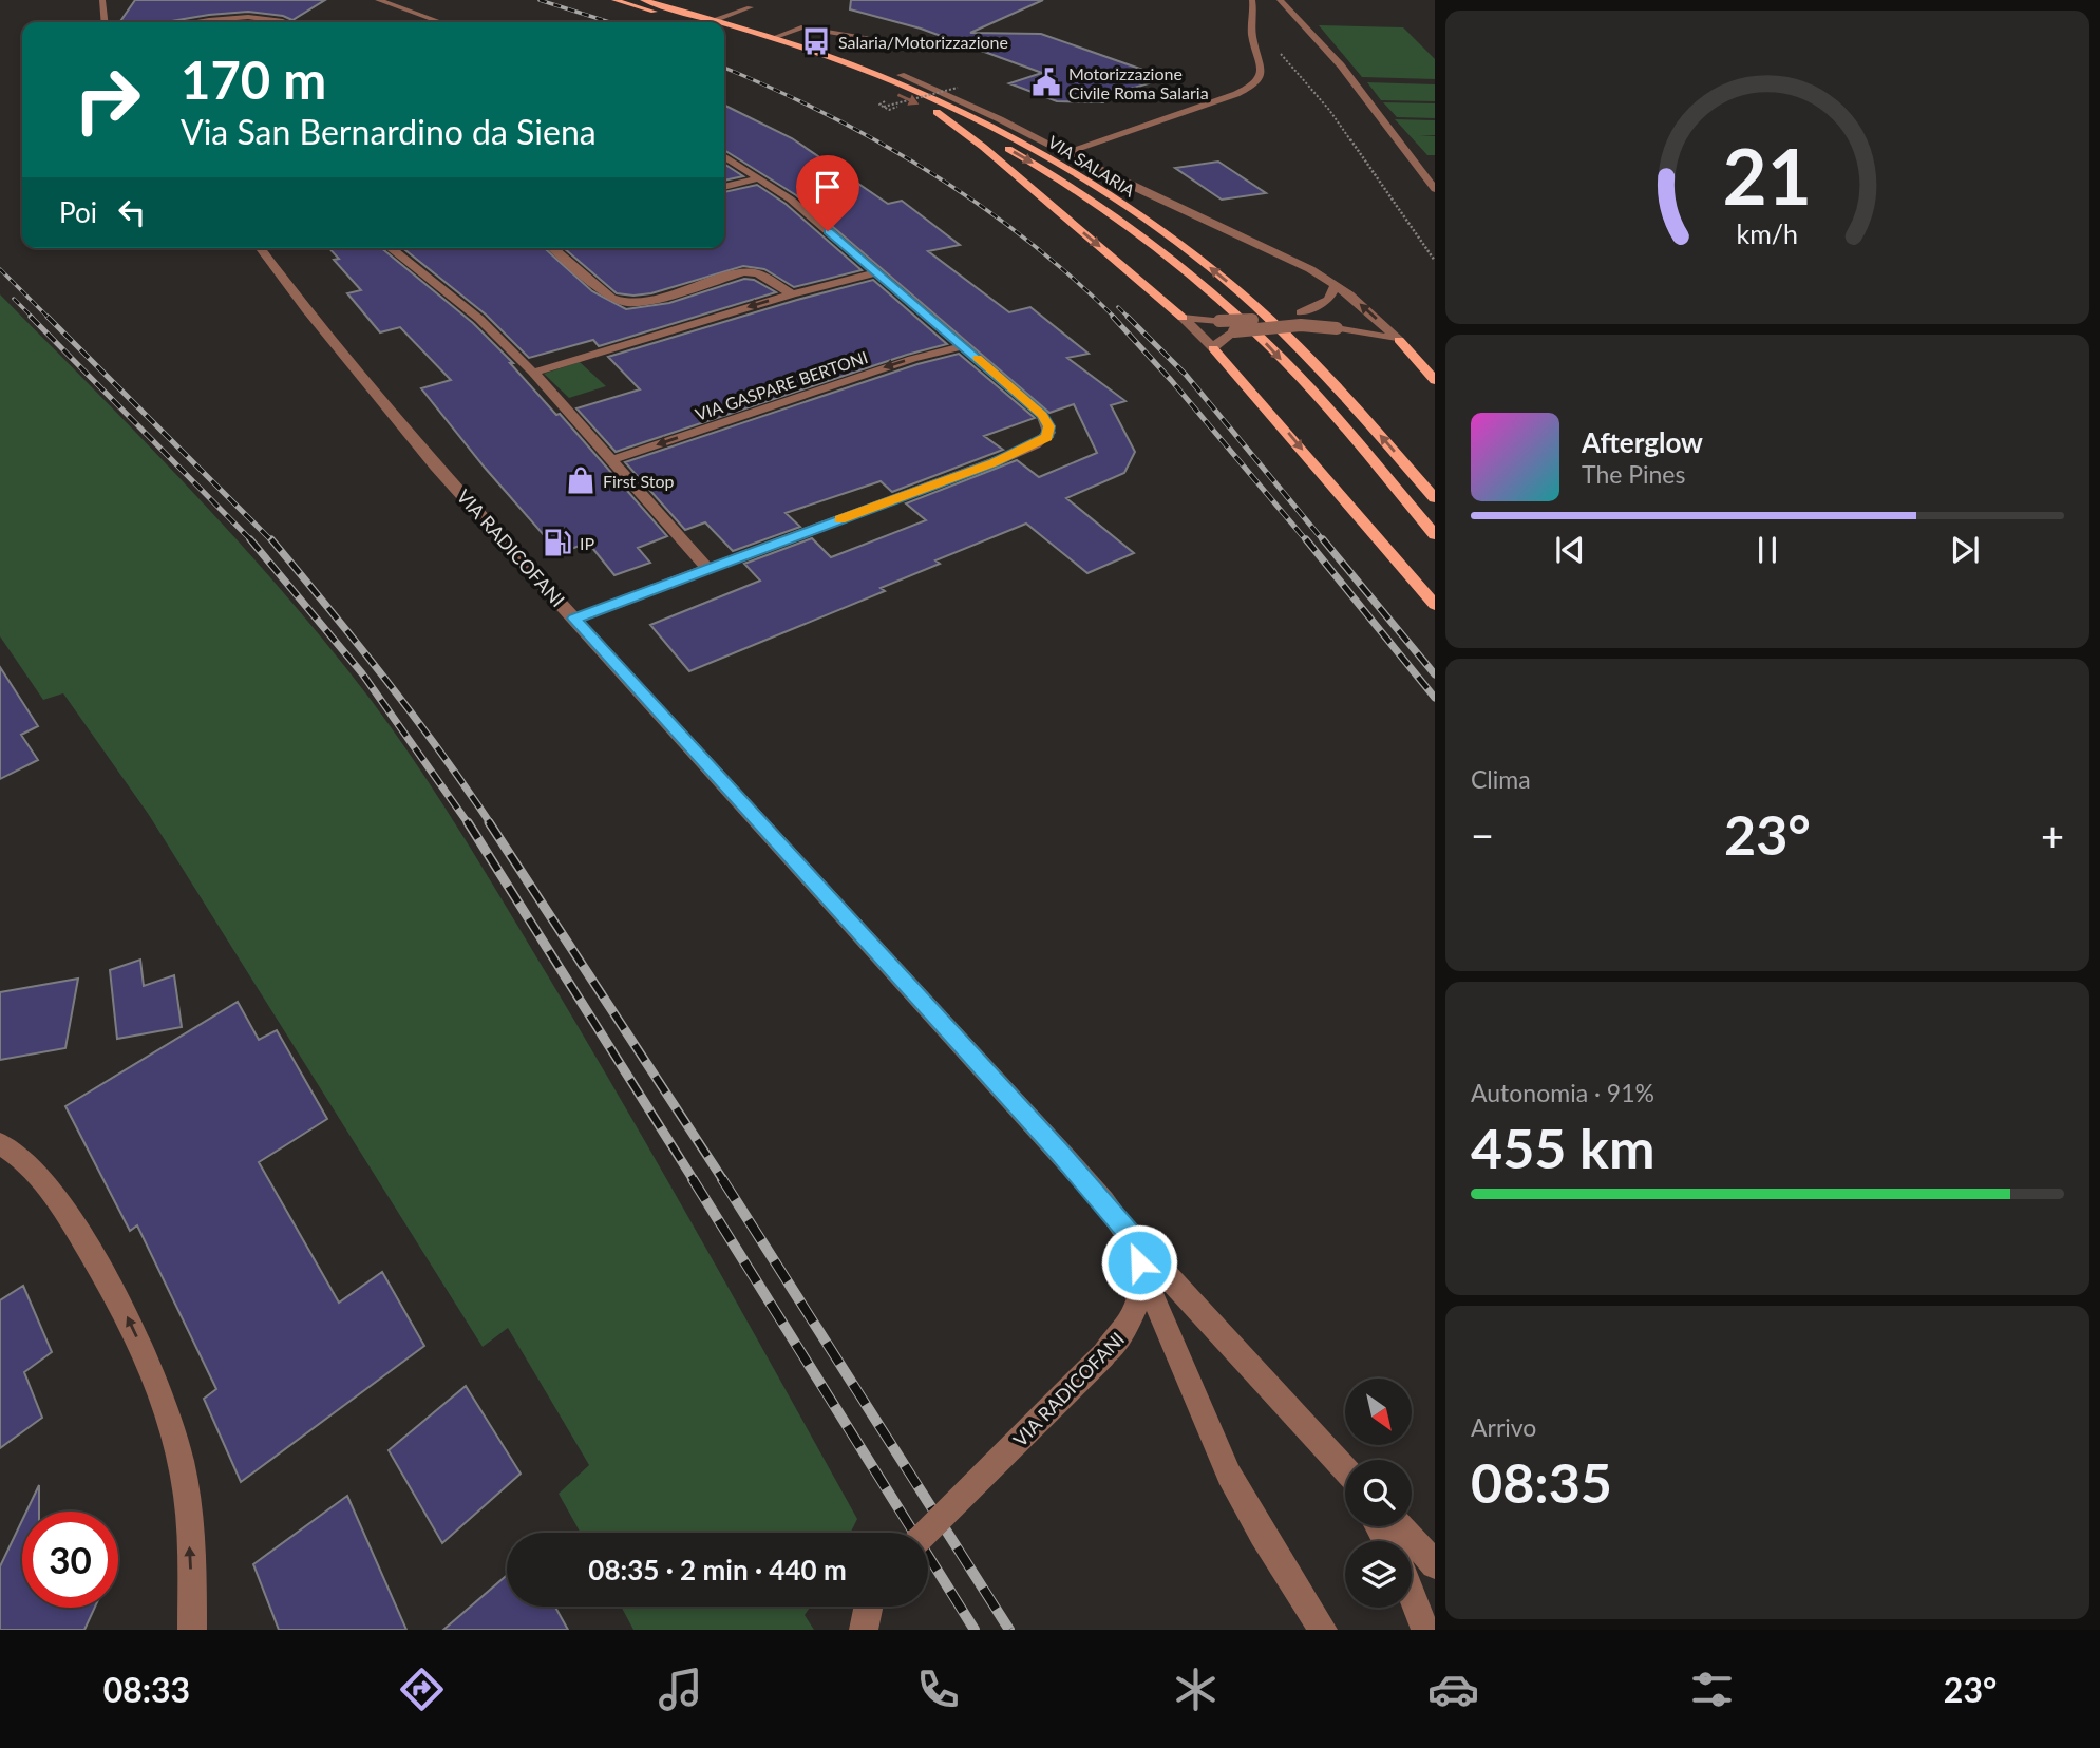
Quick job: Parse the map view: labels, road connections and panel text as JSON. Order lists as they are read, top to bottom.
{
  "streets": {
    "main road": ["VIA SALARIA"],
    "street": ["VIA GASPARE BERTONI", "VIA RADICOFANI"]
  },
  "places": {
    "bus stop": ["Salaria/Motorizzazione"],
    "public building": ["Motorizzazione Civile Roma Salaria"],
    "shop": ["First Stop"],
    "fuel station": ["IP"]
  },
  "north": "bottom right",
  "page": {
    "turn": ["170 m", "Via San Bernardino da Siena"],
    "then": "Poi",
    "song": ["Afterglow", "The Pines"],
    "tile": [
      "Clima",
      ["Autonomia · 91%", "455 km"],
      ["Arrivo", "08:35"]
    ],
    "heat": ["−", "23°", "+"],
    "limit": "30",
    "trip": "08:35 · 2 min · 440 m",
    "tabs": ["08:33", "23°"],
    "gauge": ["21", "km/h"]
  }
}
